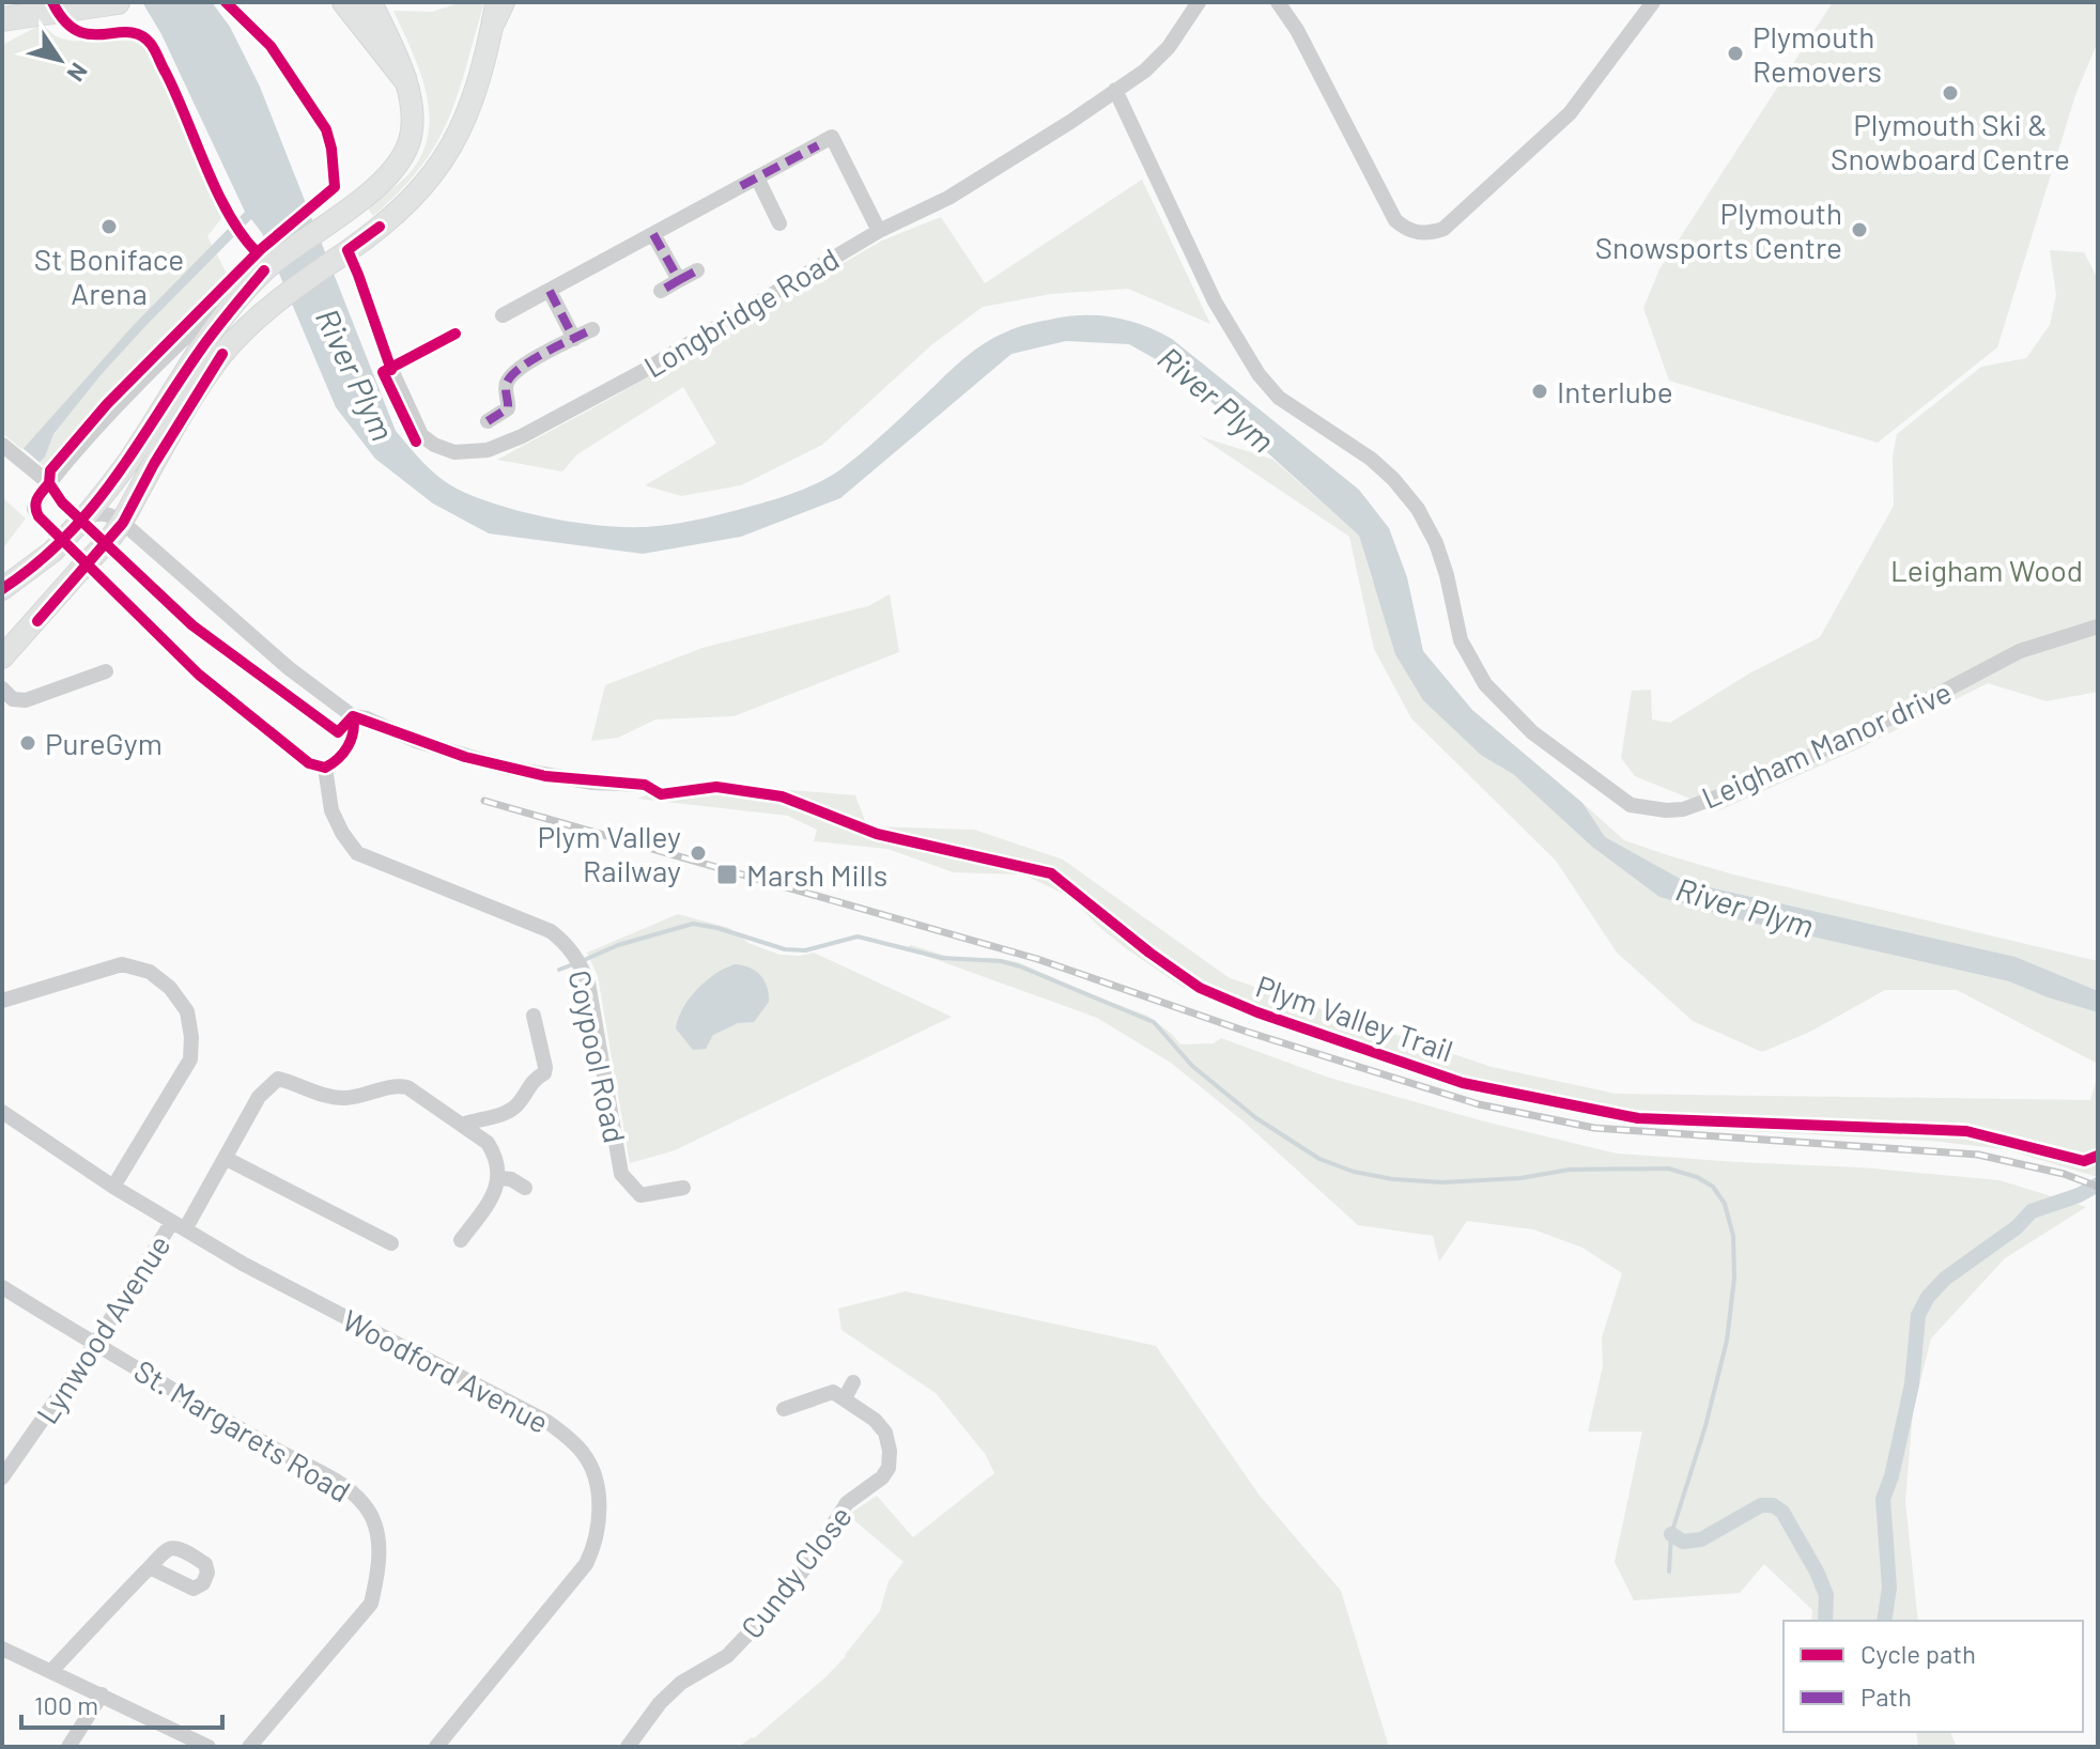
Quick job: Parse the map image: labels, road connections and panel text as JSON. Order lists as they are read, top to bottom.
{
  "streets": {
    "street": [
      "Longbridge Road",
      "Leigham Manor drive",
      "Coypool Road",
      "Lynwood Avenue",
      "Woodford Avenue",
      "St. Margarets Road",
      "Cundy Close"
    ],
    "cycle path": ["Plym Valley Trail"]
  },
  "crossings": [
    ["Longbridge Road", "Leigham Manor drive"],
    ["Lynwood Avenue", "Woodford Avenue"],
    ["Lynwood Avenue", "St. Margarets Road"]
  ],
  "water": ["River Plym"],
  "parks": ["Leigham Wood"],
  "places": {
    "other": [
      "Plymouth Removers",
      "Plymouth Ski & Snowboard Centre",
      "St Boniface Arena",
      "Plymouth Snowsports Centre",
      "Interlube",
      "PureGym",
      "Plym Valley Railway"
    ],
    "transit": ["Marsh Mills"]
  },
  "legend": ["Cycle path", "Path"],
  "scale_bar": "100 m",
  "north": "bottom right"
}
